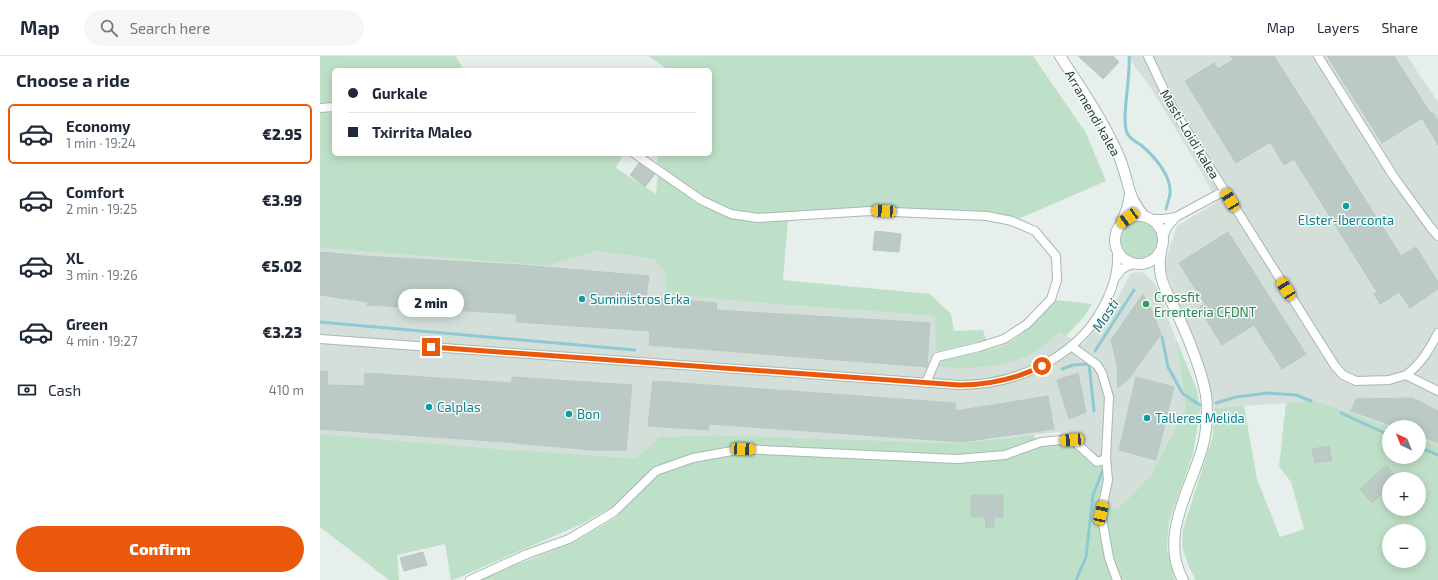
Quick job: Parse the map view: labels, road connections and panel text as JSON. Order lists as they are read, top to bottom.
{
  "streets": {
    "street": ["Arramendi kalea", "Masti-Loidi kalea"]
  },
  "water": ["Masti"],
  "places": [
    "Elster-Iberconta",
    "Suministros Erka",
    "Crossfit Errenteria CFDNT",
    "Calplas",
    "Bon",
    "Talleres Melida"
  ],
  "north": "top left",
  "page": {
    "header": "Map",
    "search": "Search here",
    "nav": ["Map", "Layers", "Share"],
    "heading": "Choose a ride",
    "banner": ["Gurkale", "Txirrita Maleo"],
    "list": [
      {
        "name": "Economy",
        "note": "1 min · 19:24",
        "value": "€2.95"
      },
      {
        "name": "Comfort",
        "note": "2 min · 19:25",
        "value": "€3.99"
      },
      {
        "name": "XL",
        "note": "3 min · 19:26",
        "value": "€5.02"
      },
      {
        "name": "Green",
        "note": "4 min · 19:27",
        "value": "€3.23"
      }
    ],
    "bubble": "2 min",
    "pay": ["Cash", "410 m"],
    "map_buttons": ["+", "−"],
    "buttons": "Confirm"
  }
}
